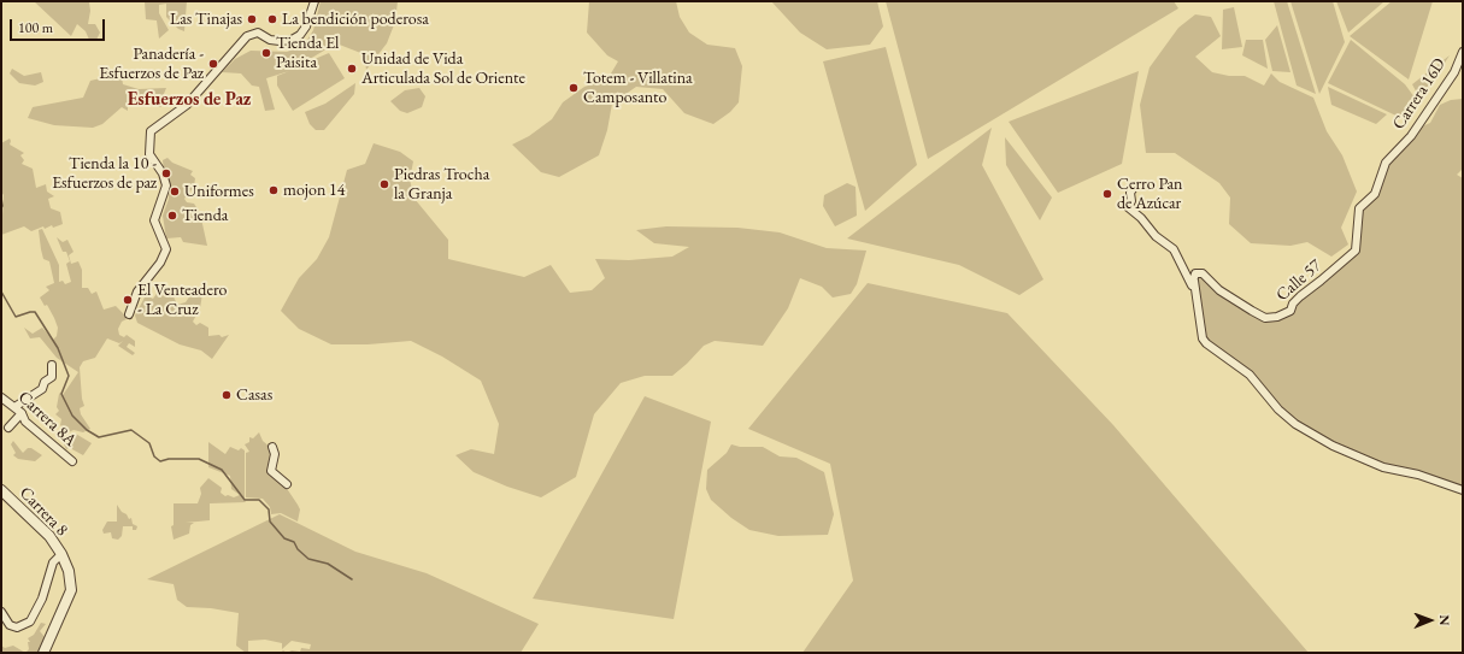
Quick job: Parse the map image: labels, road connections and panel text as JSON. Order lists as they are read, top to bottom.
{
  "streets": {
    "street": [
      "Carrera 16D",
      "Calle 57",
      "Carrera 8A",
      "Carrera 8"
    ]
  },
  "crossings": [
    ["Carrera 16D", "Calle 57"]
  ],
  "districts": ["Esfuerzos de Paz"],
  "places": [
    "Las Tinajas",
    "La bendición poderosa",
    "Tienda El Paisita",
    "Panadería - Esfuerzos de Paz",
    "Unidad de Vida Articulada Sol de Oriente",
    "Totem - Villatina Camposanto",
    "Tienda la 10 - Esfuerzos de paz",
    "Piedras Trocha la Granja",
    "mojon 14",
    "Uniformes",
    "Cerro Pan de Azúcar",
    "Tienda",
    "El Venteadero - La Cruz",
    "Casas"
  ],
  "scale_bar": "100 m",
  "north": "right"
}
